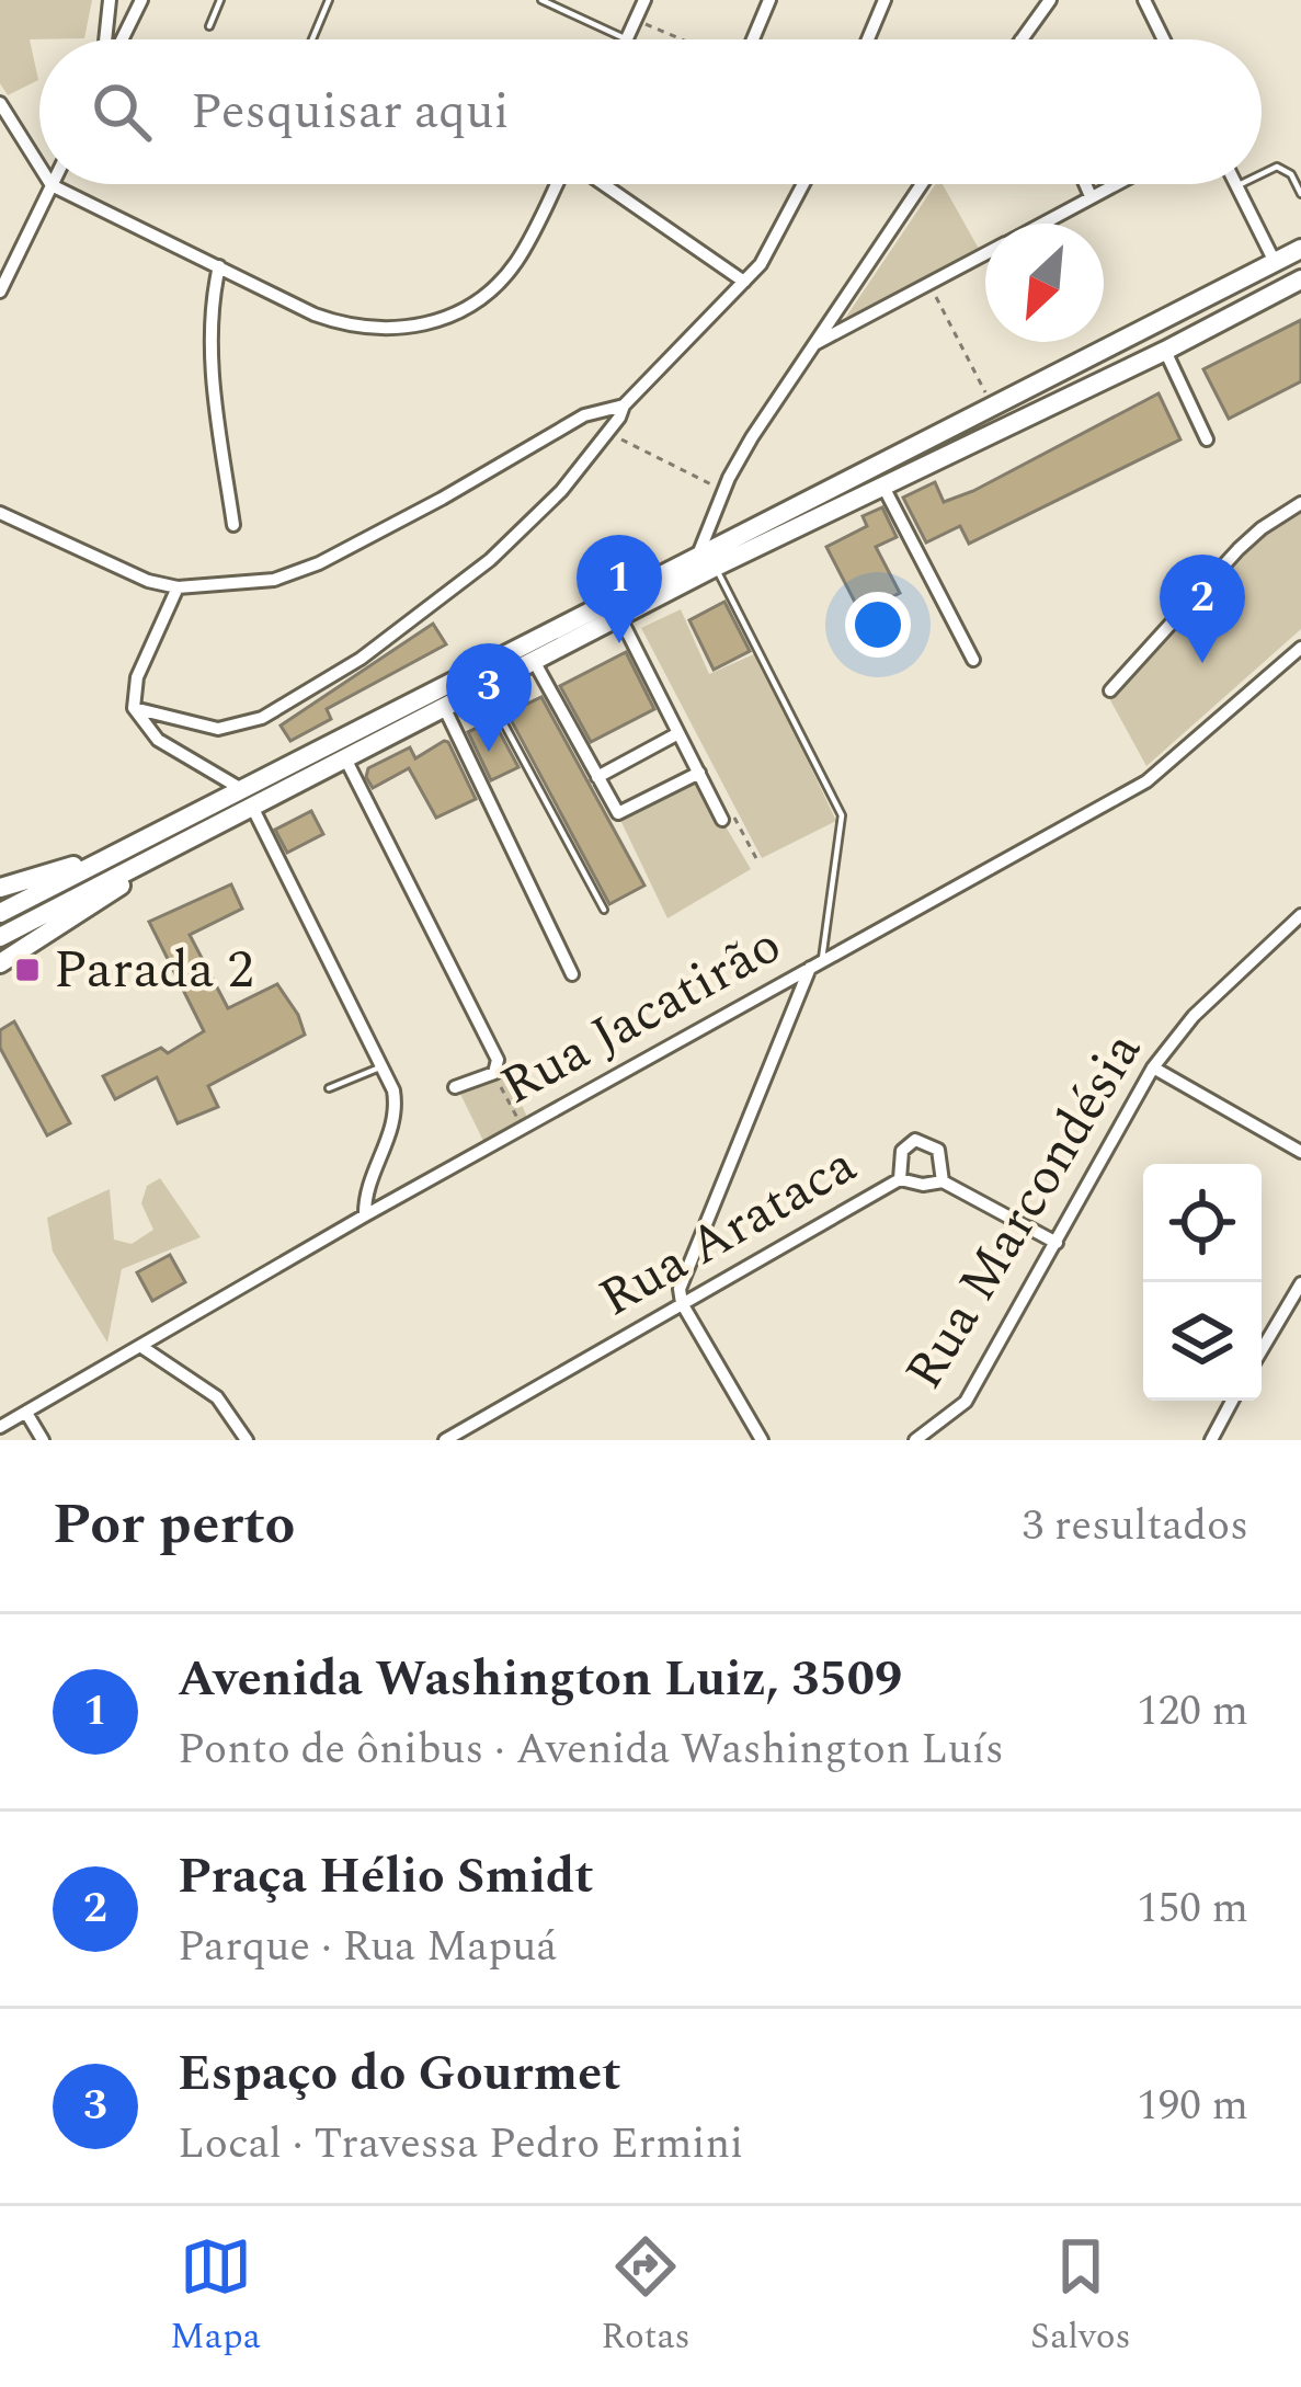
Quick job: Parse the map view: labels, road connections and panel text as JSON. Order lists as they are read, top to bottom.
{
  "streets": {
    "street": ["Rua Jacatirão", "Rua Marcondésia", "Rua Arataca"]
  },
  "crossings": [
    ["Rua Marcondésia", "Rua Arataca"]
  ],
  "places": {
    "transit": ["Parada 2"]
  },
  "north": "bottom left",
  "page": {
    "search": "Pesquisar aqui",
    "pins": ["1", "2", "3"],
    "heading": ["Por perto", "3 resultados"],
    "list": [
      {
        "mark": "1",
        "name": "Avenida Washington Luiz, 3509",
        "note": "Ponto de ônibus · Avenida Washington Luís",
        "value": "120 m"
      },
      {
        "mark": "2",
        "name": "Praça Hélio Smidt",
        "note": "Parque · Rua Mapuá",
        "value": "150 m"
      },
      {
        "mark": "3",
        "name": "Espaço do Gourmet",
        "note": "Local · Travessa Pedro Ermini",
        "value": "190 m"
      }
    ],
    "nav": ["Mapa", "Rotas", "Salvos"]
  }
}
